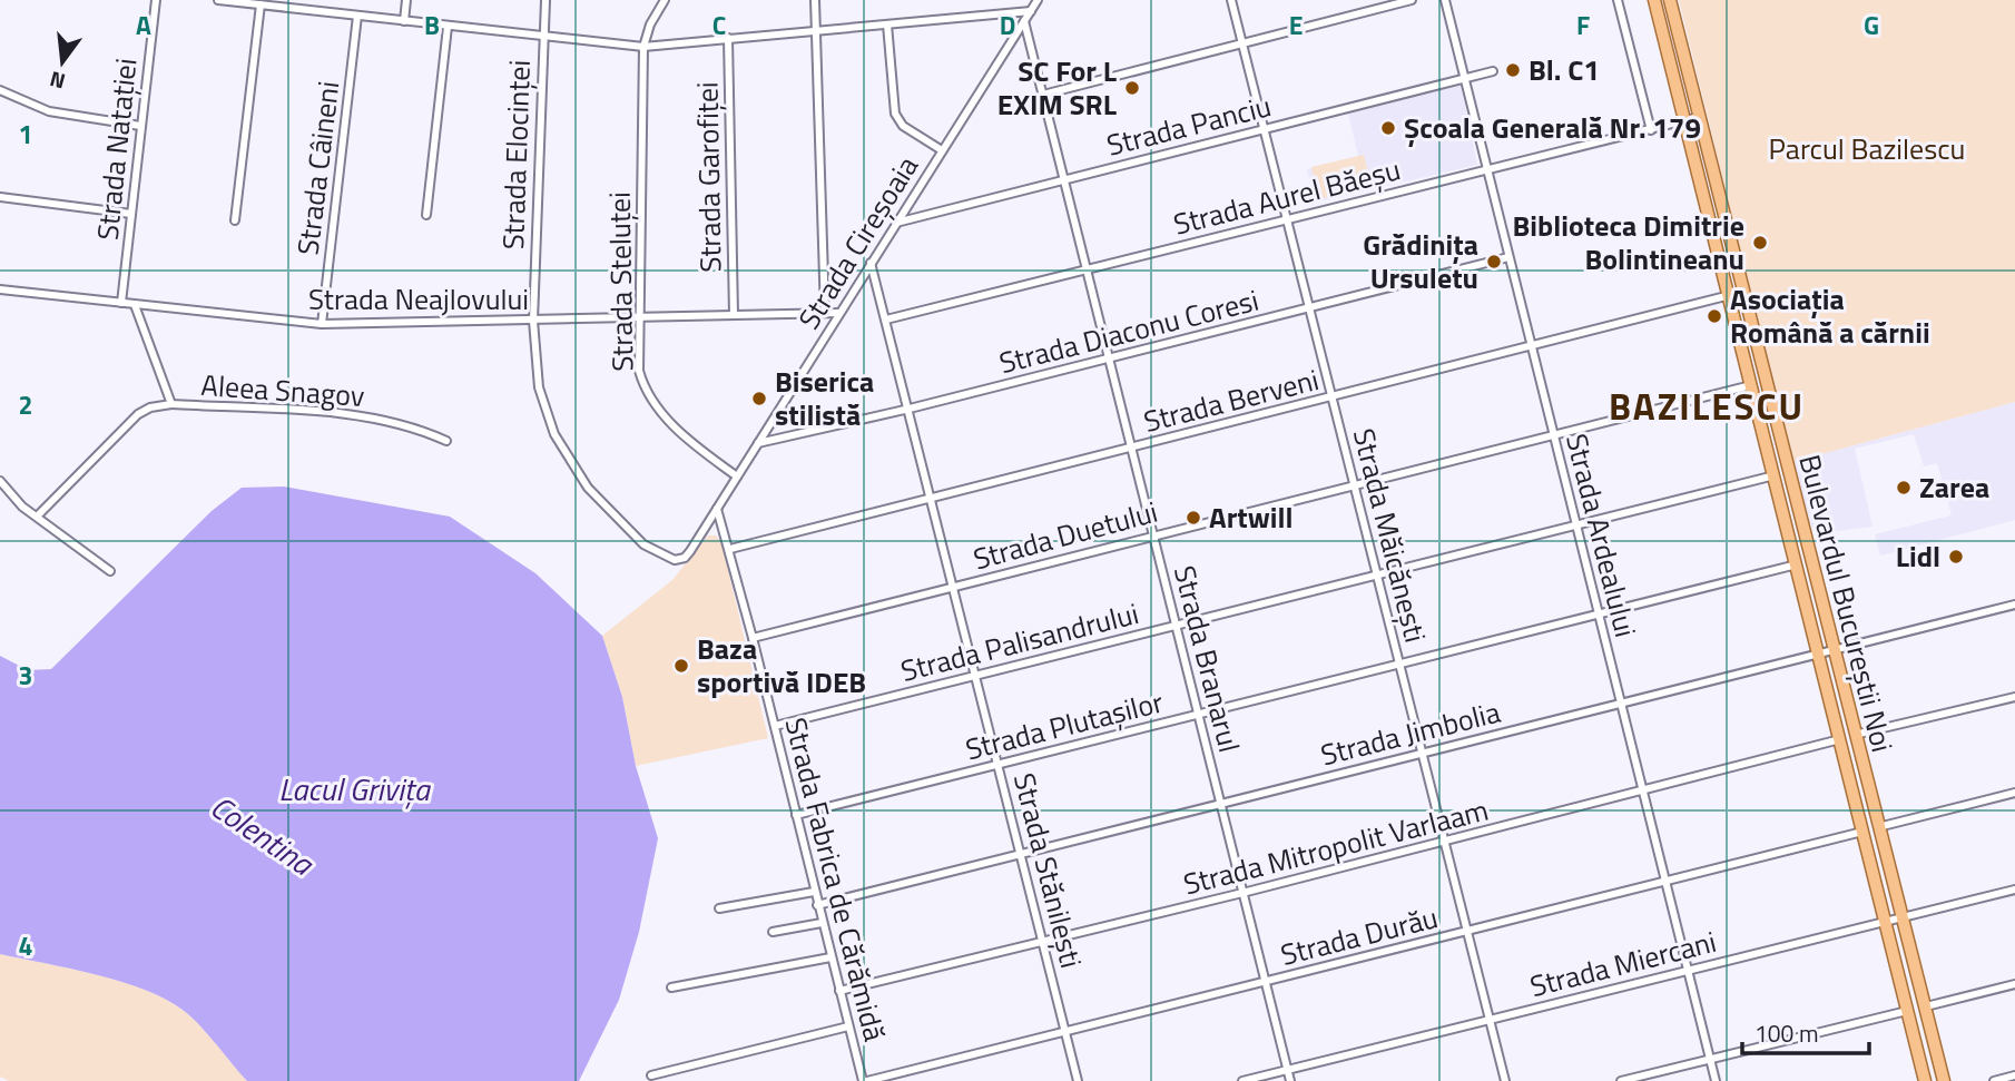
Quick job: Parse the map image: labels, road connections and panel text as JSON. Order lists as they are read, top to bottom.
{
  "streets": {
    "main road": ["Bulevardul Bucureștii Noi"],
    "street": [
      "Strada Panciu",
      "Strada Natației",
      "Strada Elocinței",
      "Strada Câineni",
      "Strada Garofiței",
      "Strada Aurel Băeșu",
      "Strada Cireșoaia",
      "Strada Steluței",
      "Strada Neajlovului",
      "Strada Diaconu Coresi",
      "Aleea Snagov",
      "Strada Berveni",
      "Strada Duetului",
      "Strada Măicănești",
      "Strada Ardealului",
      "Strada Palisandrului",
      "Strada Branarul",
      "Strada Plutașilor",
      "Strada Jimbolia",
      "Strada Mitropolit Varlaam",
      "Strada Stănilești",
      "Strada Fabrica de Cărămidă",
      "Strada Durău",
      "Strada Miercani"
    ]
  },
  "crossings": [
    ["Strada Panciu", "Strada Cireșoaia"],
    ["Strada Panciu", "Strada Măicănești"],
    ["Strada Panciu", "Strada Ardealului"],
    ["Strada Panciu", "Strada Branarul"],
    ["Strada Natației", "Strada Neajlovului"],
    ["Strada Elocinței", "Strada Cireșoaia"],
    ["Strada Elocinței", "Strada Neajlovului"],
    ["Strada Elocinței", "Strada Fabrica de Cărămidă"],
    ["Strada Câineni", "Strada Neajlovului"],
    ["Strada Garofiței", "Strada Neajlovului"],
    ["Strada Aurel Băeșu", "Strada Măicănești"],
    ["Strada Aurel Băeșu", "Strada Ardealului"],
    ["Strada Aurel Băeșu", "Bulevardul Bucureștii Noi"],
    ["Strada Aurel Băeșu", "Strada Branarul"],
    ["Strada Aurel Băeșu", "Strada Stănilești"],
    ["Strada Cireșoaia", "Strada Steluței"],
    ["Strada Cireșoaia", "Strada Neajlovului"],
    ["Strada Cireșoaia", "Strada Diaconu Coresi"],
    ["Strada Cireșoaia", "Strada Branarul"],
    ["Strada Cireșoaia", "Strada Stănilești"],
    ["Strada Cireșoaia", "Strada Fabrica de Cărămidă"],
    ["Strada Steluței", "Strada Neajlovului"],
    ["Strada Neajlovului", "Aleea Snagov"],
    ["Strada Diaconu Coresi", "Strada Măicănești"],
    ["Strada Diaconu Coresi", "Strada Ardealului"],
    ["Strada Diaconu Coresi", "Strada Branarul"],
    ["Strada Diaconu Coresi", "Strada Stănilești"],
    ["Strada Berveni", "Strada Măicănești"],
    ["Strada Berveni", "Strada Ardealului"],
    ["Strada Berveni", "Bulevardul Bucureștii Noi"],
    ["Strada Berveni", "Strada Branarul"],
    ["Strada Berveni", "Strada Stănilești"],
    ["Strada Berveni", "Strada Fabrica de Cărămidă"],
    ["Strada Duetului", "Strada Măicănești"],
    ["Strada Duetului", "Strada Ardealului"],
    ["Strada Duetului", "Bulevardul Bucureștii Noi"],
    ["Strada Duetului", "Strada Branarul"],
    ["Strada Duetului", "Strada Stănilești"],
    ["Strada Duetului", "Strada Fabrica de Cărămidă"],
    ["Strada Măicănești", "Strada Palisandrului"],
    ["Strada Măicănești", "Strada Plutașilor"],
    ["Strada Măicănești", "Strada Jimbolia"],
    ["Strada Măicănești", "Strada Mitropolit Varlaam"],
    ["Strada Măicănești", "Strada Durău"],
    ["Strada Măicănești", "Strada Miercani"],
    ["Strada Ardealului", "Strada Palisandrului"],
    ["Strada Ardealului", "Strada Plutașilor"],
    ["Strada Ardealului", "Strada Jimbolia"],
    ["Strada Ardealului", "Strada Mitropolit Varlaam"],
    ["Strada Ardealului", "Strada Durău"],
    ["Strada Ardealului", "Strada Miercani"],
    ["Bulevardul Bucureștii Noi", "Strada Palisandrului"],
    ["Bulevardul Bucureștii Noi", "Strada Plutașilor"],
    ["Bulevardul Bucureștii Noi", "Strada Jimbolia"],
    ["Bulevardul Bucureștii Noi", "Strada Mitropolit Varlaam"],
    ["Bulevardul Bucureștii Noi", "Strada Durău"],
    ["Bulevardul Bucureștii Noi", "Strada Miercani"],
    ["Strada Palisandrului", "Strada Branarul"],
    ["Strada Palisandrului", "Strada Stănilești"],
    ["Strada Palisandrului", "Strada Fabrica de Cărămidă"],
    ["Strada Branarul", "Strada Plutașilor"],
    ["Strada Branarul", "Strada Jimbolia"],
    ["Strada Branarul", "Strada Mitropolit Varlaam"],
    ["Strada Branarul", "Strada Durău"],
    ["Strada Branarul", "Strada Miercani"],
    ["Strada Plutașilor", "Strada Stănilești"],
    ["Strada Plutașilor", "Strada Fabrica de Cărămidă"],
    ["Strada Jimbolia", "Strada Stănilești"],
    ["Strada Jimbolia", "Strada Fabrica de Cărămidă"],
    ["Strada Mitropolit Varlaam", "Strada Stănilești"],
    ["Strada Mitropolit Varlaam", "Strada Fabrica de Cărămidă"],
    ["Strada Stănilești", "Strada Durău"],
    ["Strada Fabrica de Cărămidă", "Strada Durău"]
  ],
  "districts": ["BAZILESCU"],
  "water": ["Lacul Grivița", "Colentina"],
  "parks": ["Parcul Bazilescu"],
  "places": [
    "Bl. C1",
    "SC For L EXIM SRL",
    "Școala Generală Nr. 179",
    "Biblioteca Dimitrie Bolintineanu",
    "Grădinița Ursuletu",
    "Asociația Română a cărnii",
    "Biserica stilistă",
    "Zarea",
    "Artwill",
    "Lidl",
    "Baza sportivă IDEB"
  ],
  "scale_bar": "100 m",
  "north": "bottom",
  "grid": {
    "columns": [
      "A",
      "B",
      "C",
      "D",
      "E",
      "F",
      "G"
    ],
    "rows": [
      "1",
      "2",
      "3",
      "4"
    ]
  }
}
